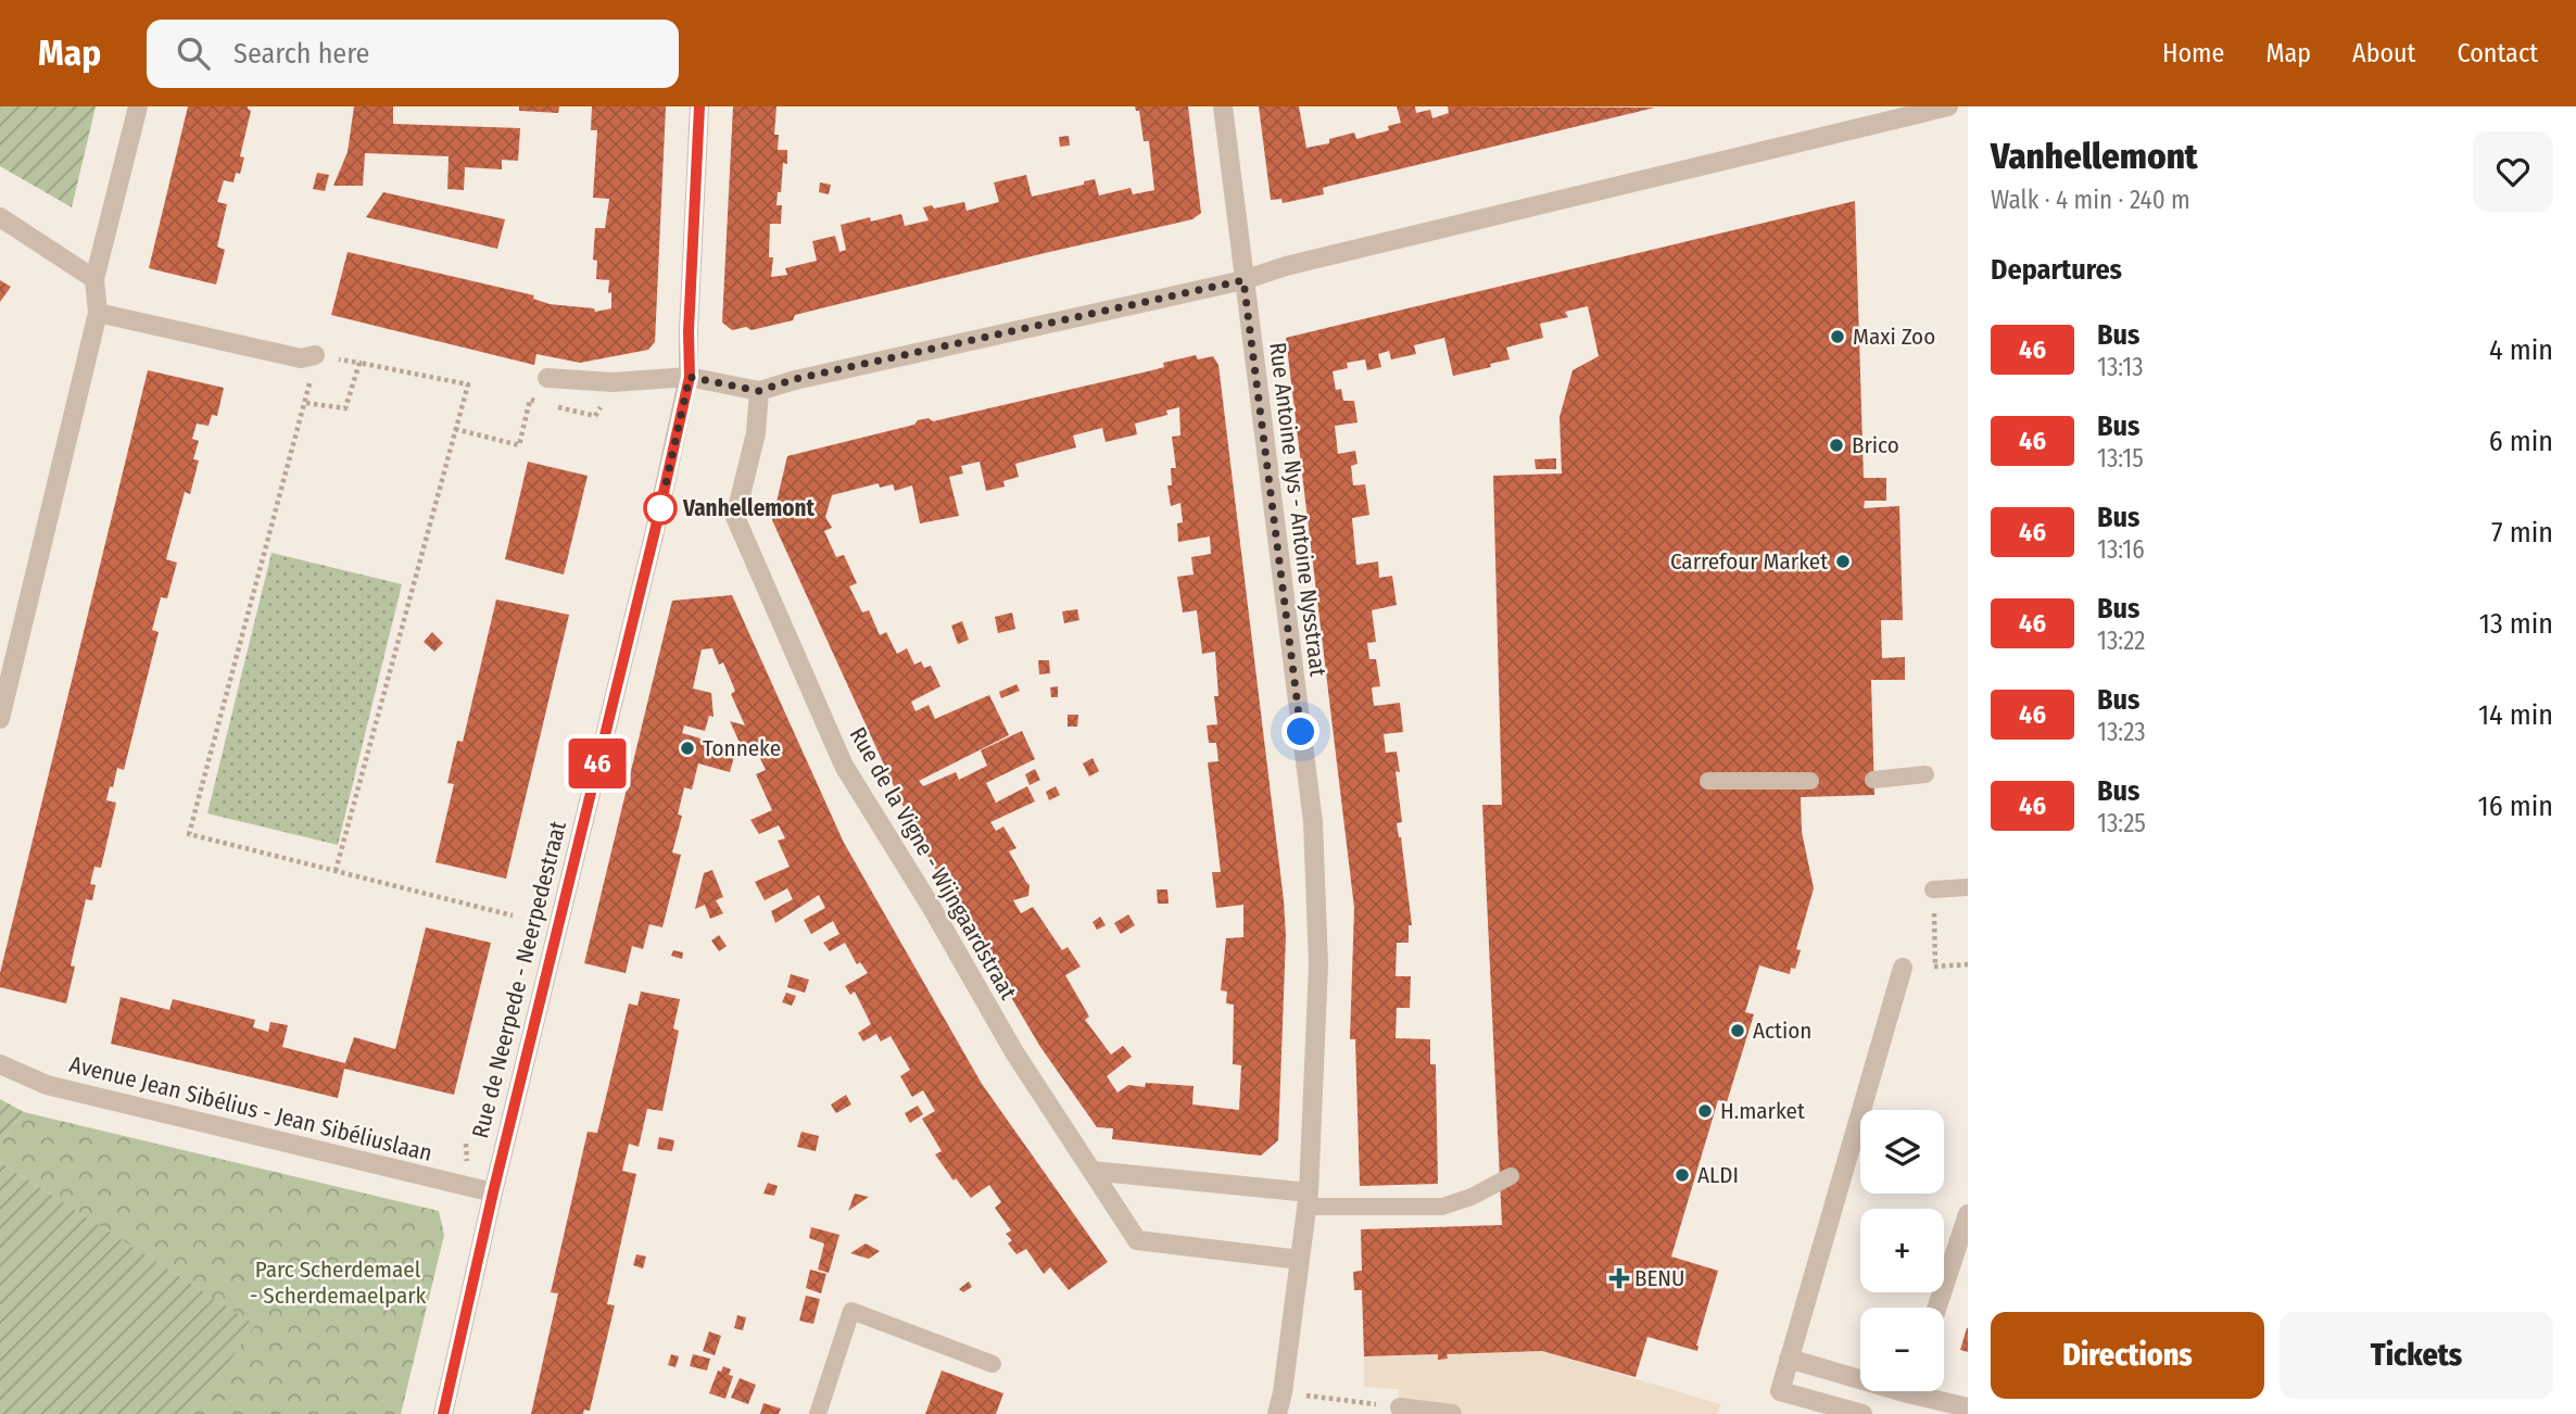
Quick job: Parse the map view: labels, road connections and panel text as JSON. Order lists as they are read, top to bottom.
{
  "streets": {
    "street": [
      "Rue Antoine Nys - Antoine Nysstraat",
      "Rue de la Vigne - Wijngaardstraat",
      "Rue de Neerpede - Neerpedestraat",
      "Avenue Jean Sibélius - Jean Sibéliuslaan"
    ]
  },
  "crossings": [
    ["Rue Antoine Nys - Antoine Nysstraat", "Rue de la Vigne - Wijngaardstraat"],
    ["Rue de Neerpede - Neerpedestraat", "Avenue Jean Sibélius - Jean Sibéliuslaan"]
  ],
  "parks": ["Parc Scherdemael - Scherdemaelpark"],
  "places": {
    "other": [
      "Maxi Zoo",
      "Brico",
      "Vanhellemont",
      "Carrefour Market",
      "Tonneke",
      "Action",
      "H.market",
      "ALDI"
    ],
    "health": ["BENU"]
  },
  "lines": ["bus line 46"],
  "page": {
    "header": "Map",
    "search": "Search here",
    "nav": [
      "Home",
      "Map",
      "About",
      "Contact"
    ],
    "on_map": "46",
    "heading": [
      ["Vanhellemont", "Walk · 4 min · 240 m"],
      "Departures"
    ],
    "list": [
      {
        "mark": "46",
        "name": "Bus",
        "note": "13:13",
        "value": "4 min"
      },
      {
        "mark": "46",
        "name": "Bus",
        "note": "13:15",
        "value": "6 min"
      },
      {
        "mark": "46",
        "name": "Bus",
        "note": "13:16",
        "value": "7 min"
      },
      {
        "mark": "46",
        "name": "Bus",
        "note": "13:22",
        "value": "13 min"
      },
      {
        "mark": "46",
        "name": "Bus",
        "note": "13:23",
        "value": "14 min"
      },
      {
        "mark": "46",
        "name": "Bus",
        "note": "13:25",
        "value": "16 min"
      }
    ],
    "map_buttons": ["+", "−"],
    "buttons": ["Directions", "Tickets"]
  }
}
